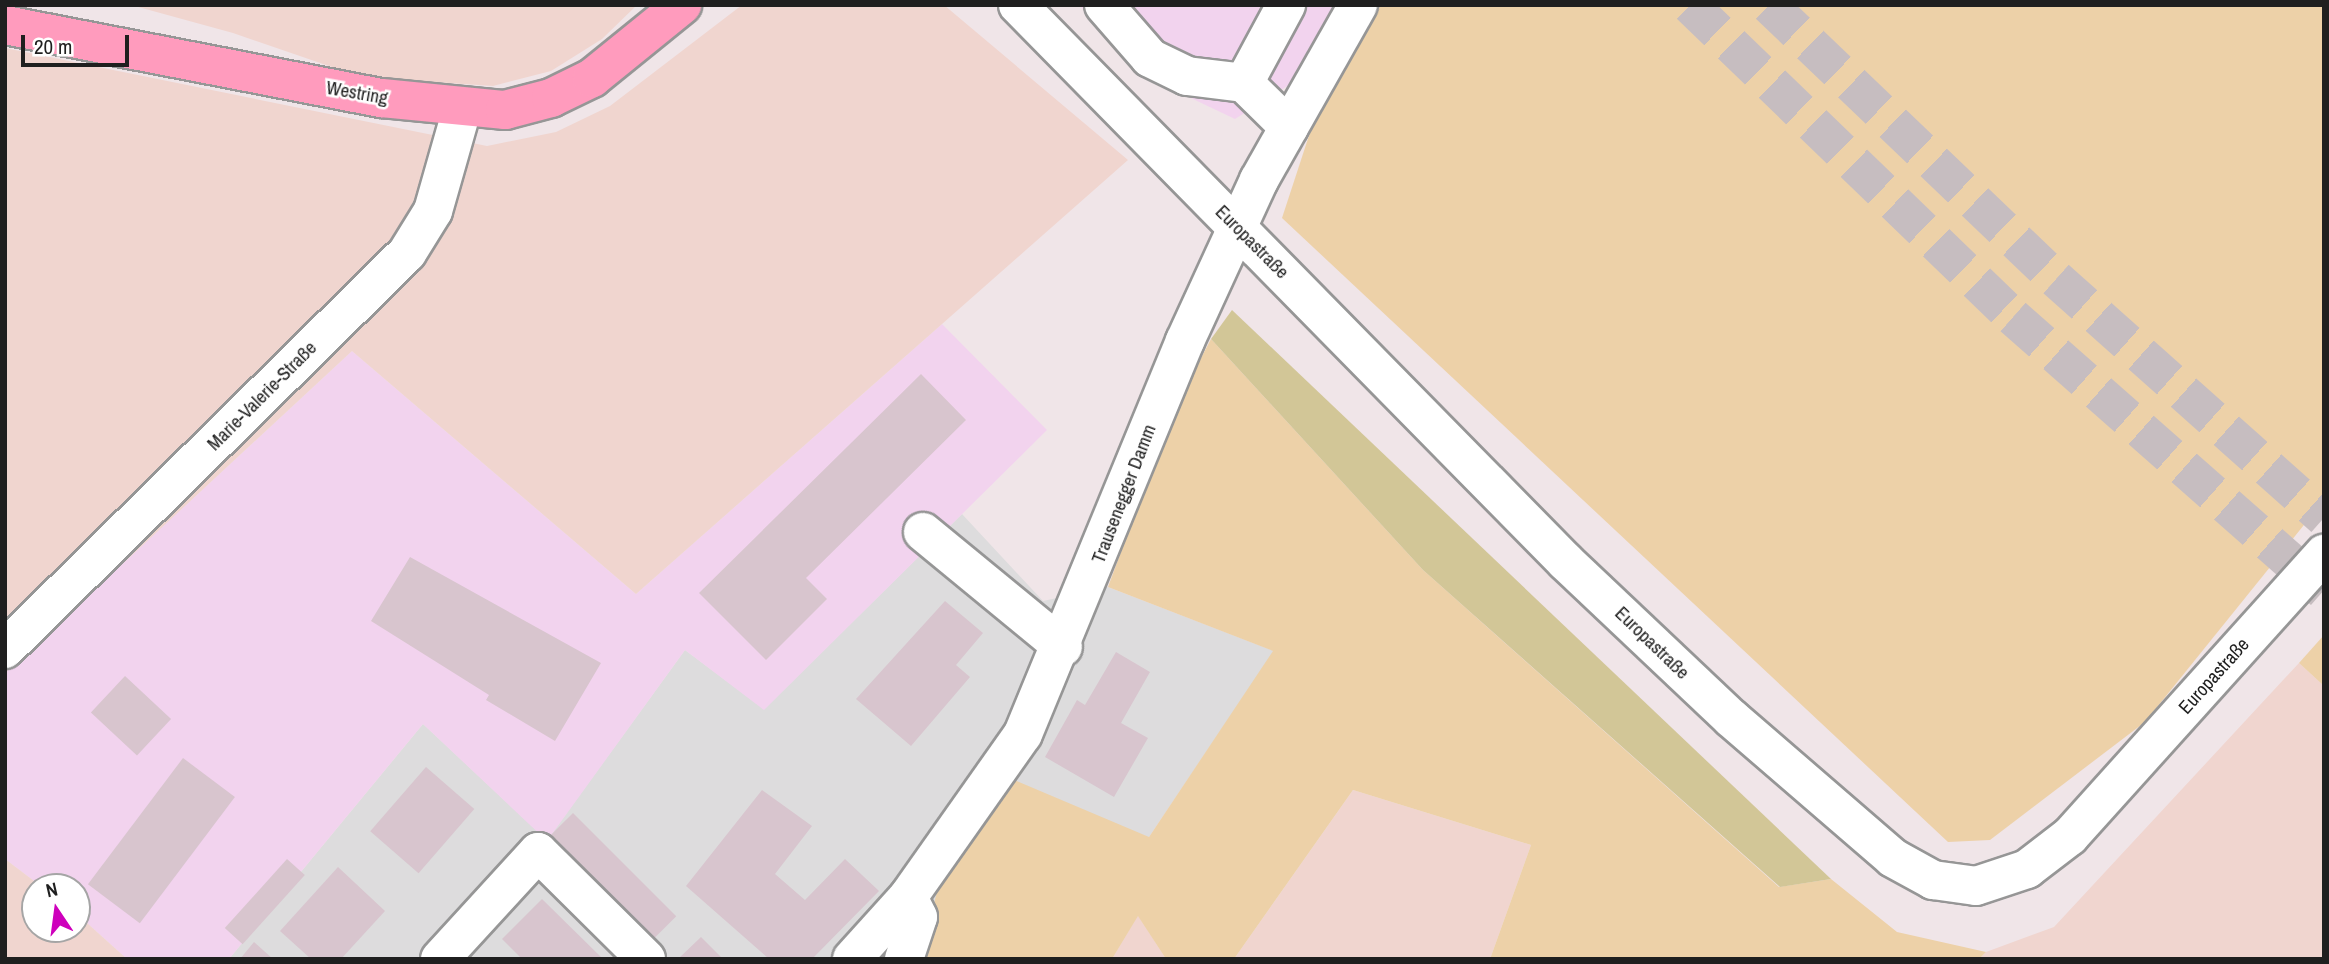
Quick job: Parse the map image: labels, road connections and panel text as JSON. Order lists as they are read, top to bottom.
{
  "streets": {
    "main road": ["Westring"],
    "street": ["Europastraße", "Marie-Valerie-Straße", "Trausenegger Damm"]
  },
  "crossings": [
    ["Westring", "Marie-Valerie-Straße"],
    ["Europastraße", "Trausenegger Damm"]
  ],
  "scale_bar": "20 m",
  "north": "top"
}
